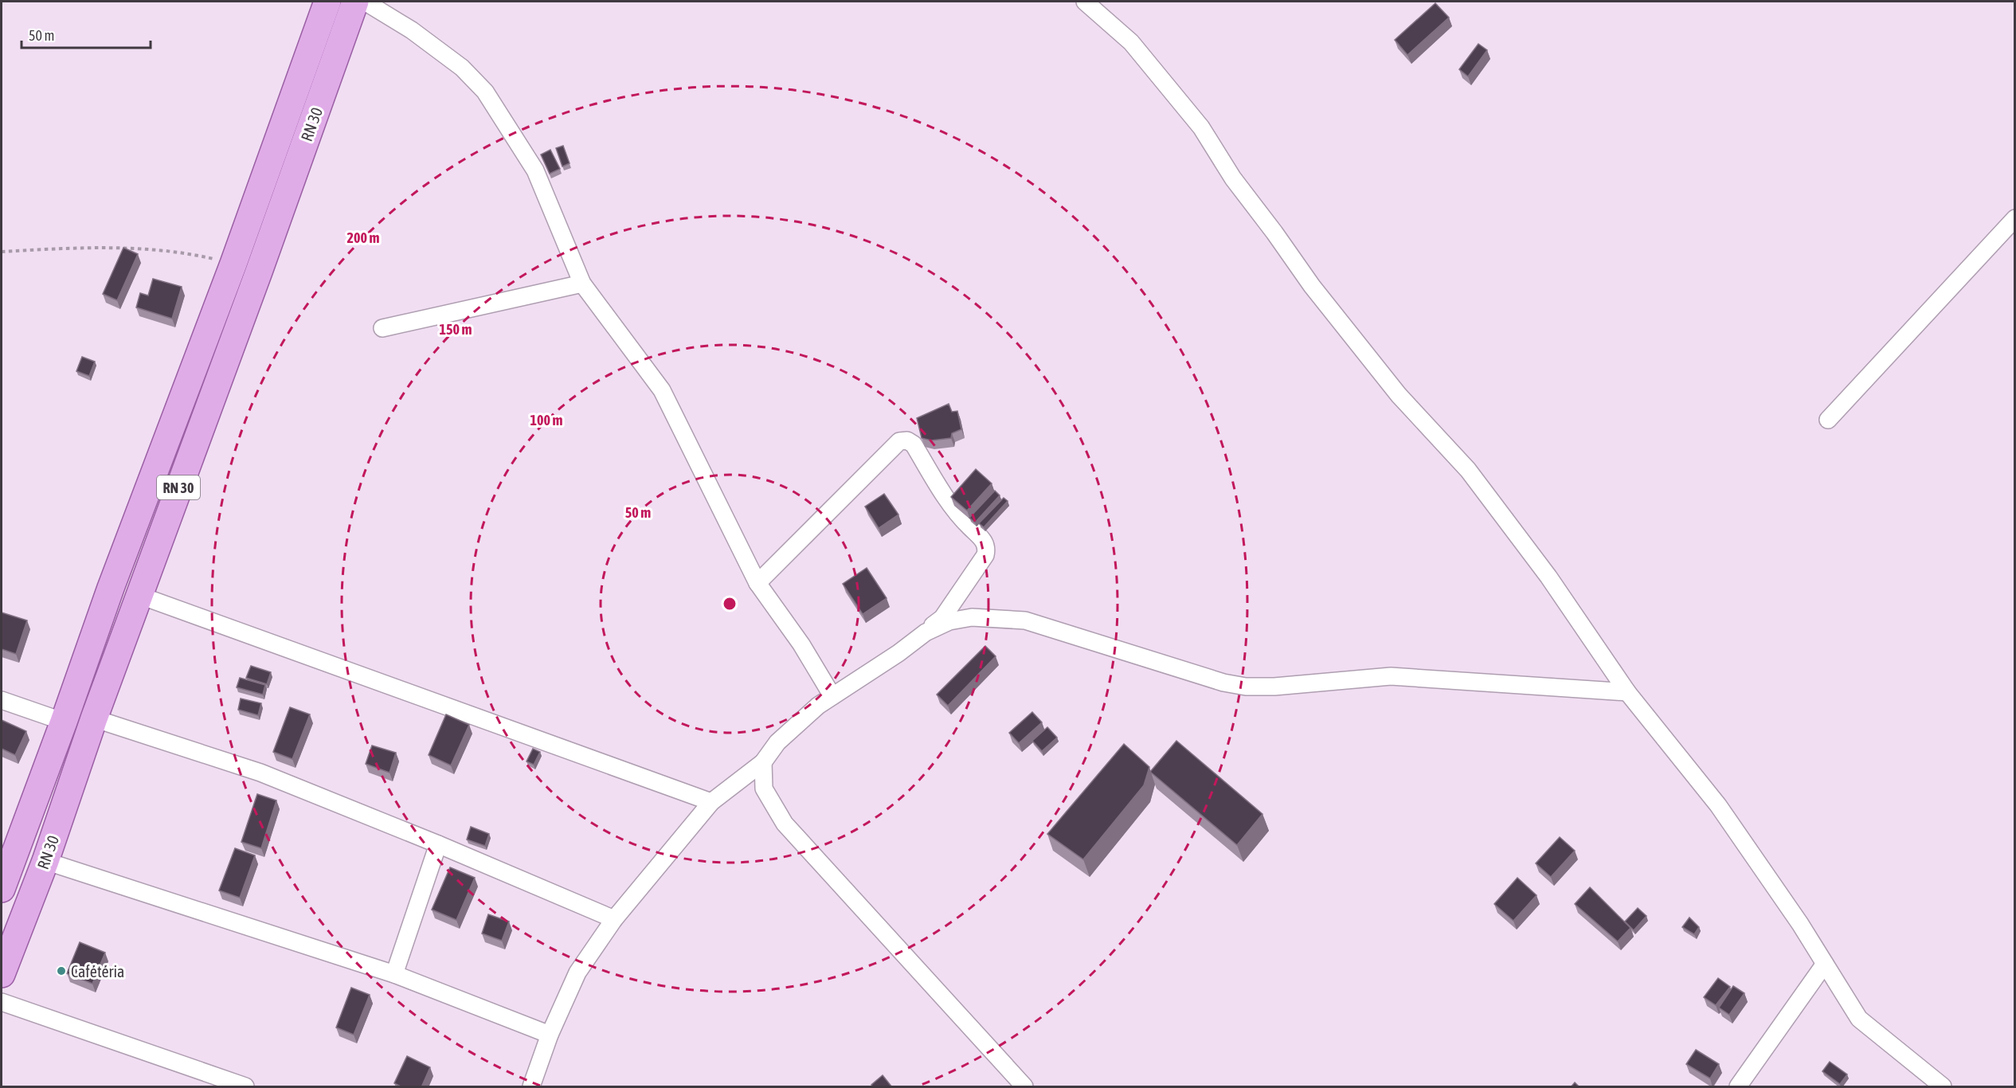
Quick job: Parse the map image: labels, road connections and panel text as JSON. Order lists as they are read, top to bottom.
{
  "streets": {
    "main road": ["RN 30"]
  },
  "places": ["Cafétéria"],
  "scale_bar": "50 m",
  "rings": [
    "200 m",
    "150 m",
    "100 m",
    "50 m"
  ]
}
